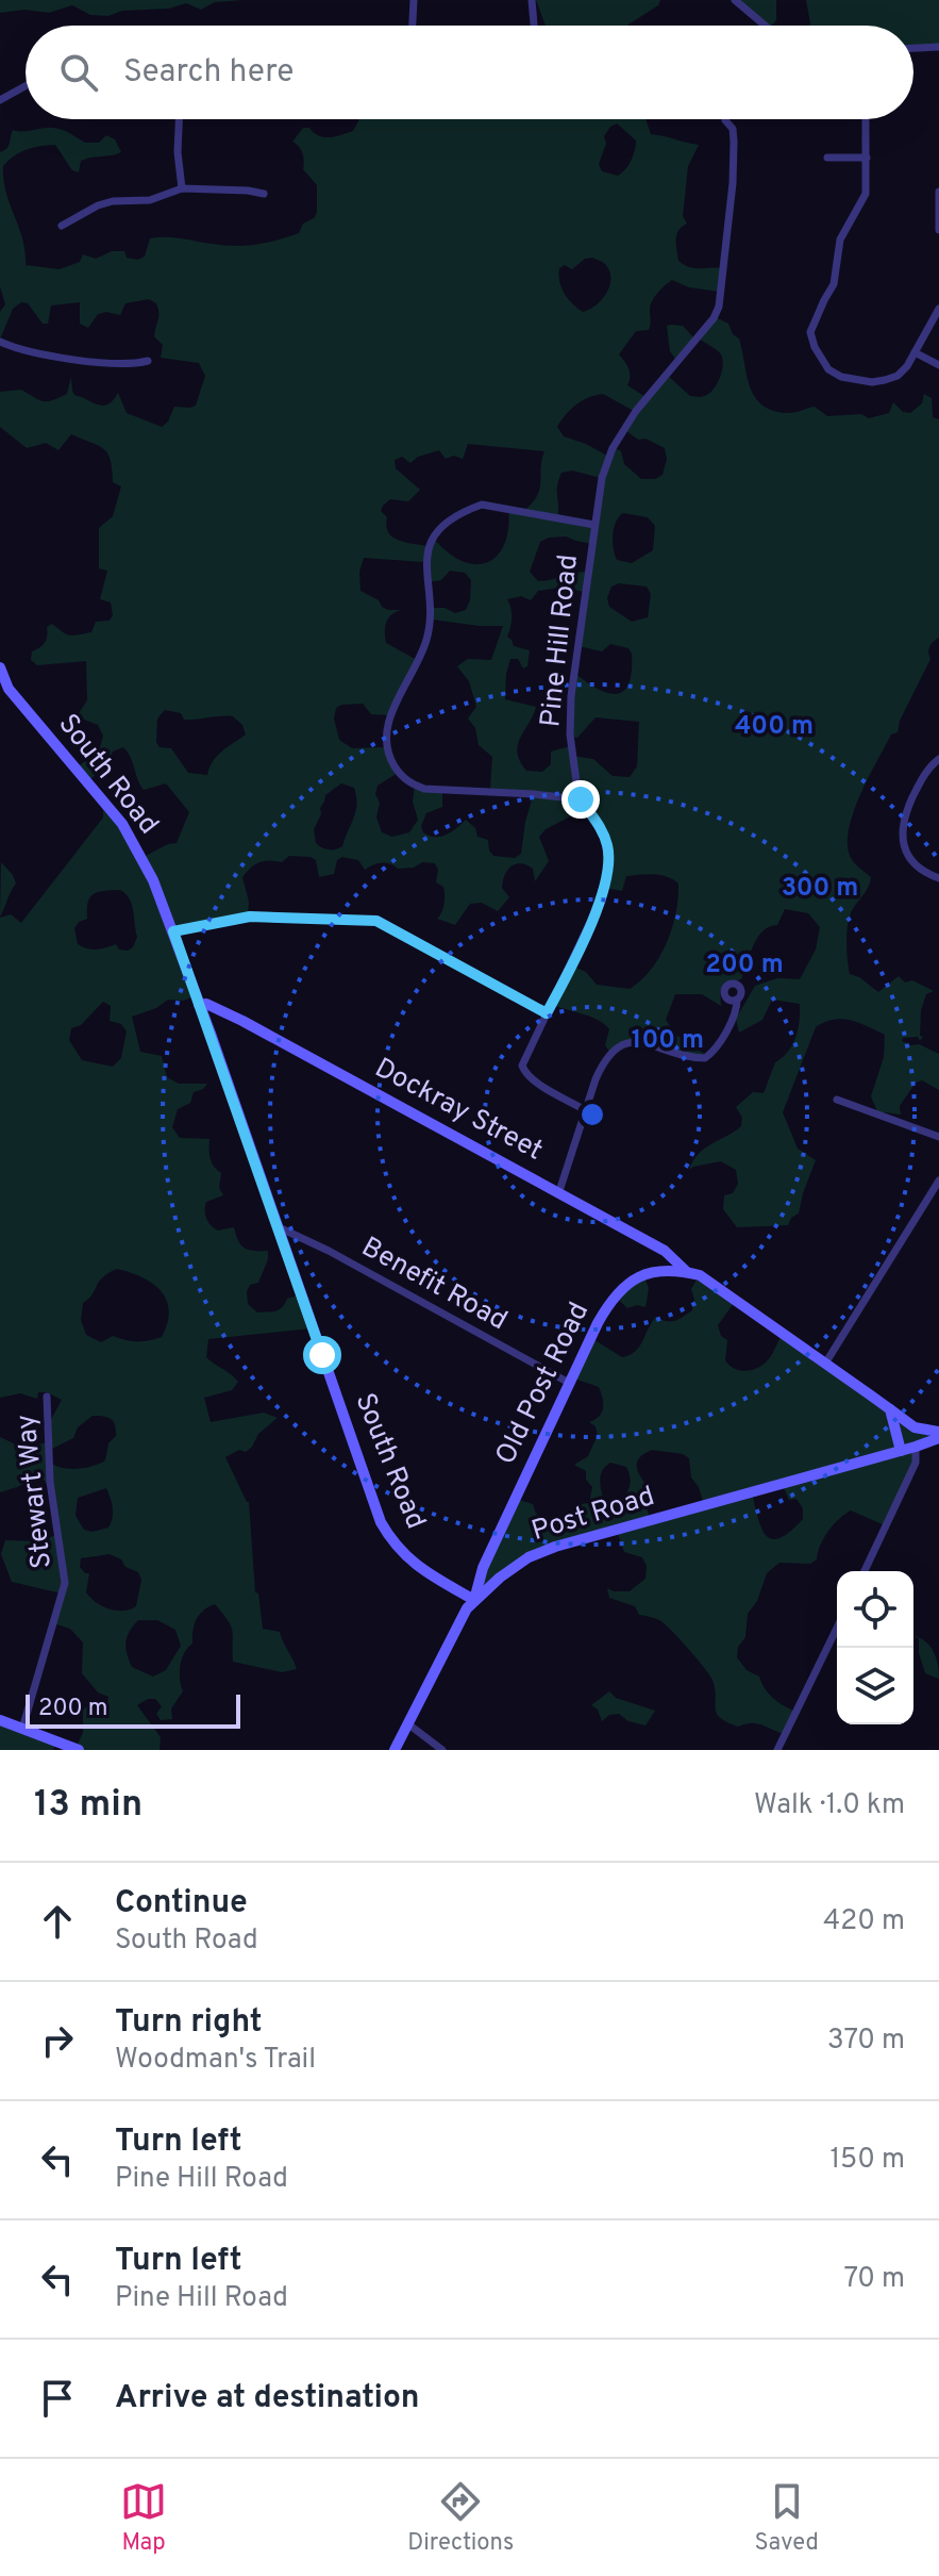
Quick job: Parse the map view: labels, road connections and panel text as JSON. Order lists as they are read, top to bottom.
{
  "streets": {
    "street": [
      "Pine Hill Road",
      "South Road",
      "Dockray Street",
      "Benefit Road",
      "Old Post Road",
      "Stewart Way",
      "Post Road"
    ]
  },
  "crossings": [
    ["South Road", "Dockray Street"],
    ["South Road", "Benefit Road"],
    ["South Road", "Old Post Road"],
    ["South Road", "Post Road"],
    ["Dockray Street", "Old Post Road"],
    ["Benefit Road", "Old Post Road"],
    ["Old Post Road", "Post Road"]
  ],
  "scale_bar": "200 m",
  "page": {
    "search": "Search here",
    "scale": "200 m",
    "heading": ["13 min", "Walk · 1.0 km"],
    "list": [
      ["Continue", "South Road", "420 m"],
      ["Turn right", "Woodman's Trail", "370 m"],
      ["Turn left", "Pine Hill Road", "150 m"],
      ["Turn left", "Pine Hill Road", "70 m"],
      "Arrive at destination"
    ],
    "nav": ["Map", "Directions", "Saved"]
  },
  "rings": [
    "400 m",
    "300 m",
    "200 m",
    "100 m"
  ]
}
